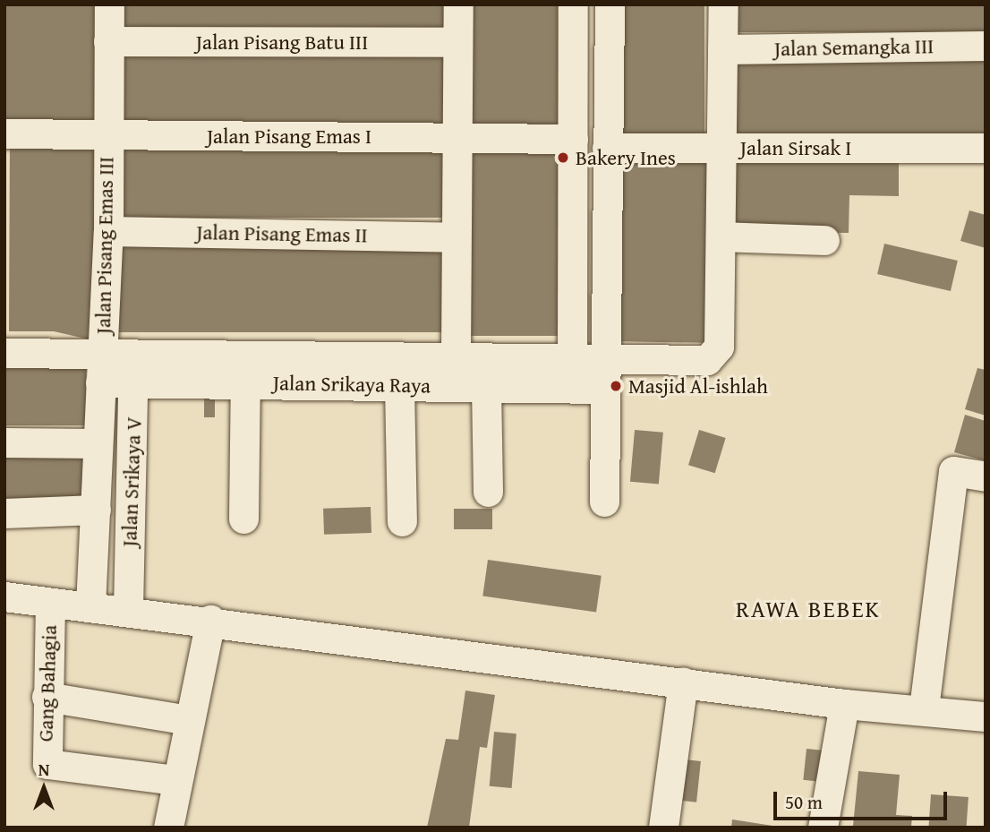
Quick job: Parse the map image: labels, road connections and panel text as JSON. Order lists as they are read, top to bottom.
{
  "streets": {
    "street": [
      "Jalan Pisang Batu III",
      "Jalan Semangka III",
      "Jalan Pisang Emas I",
      "Jalan Sirsak I",
      "Jalan Pisang Emas II",
      "Jalan Pisang Emas III",
      "Jalan Srikaya Raya",
      "Jalan Srikaya V",
      "Gang Bahagia"
    ]
  },
  "crossings": [
    ["Jalan Pisang Batu III", "Jalan Pisang Emas III"],
    ["Jalan Pisang Emas I", "Jalan Pisang Emas III"],
    ["Jalan Pisang Emas II", "Jalan Pisang Emas III"],
    ["Jalan Pisang Emas III", "Jalan Srikaya Raya"],
    ["Jalan Pisang Emas III", "Jalan Srikaya V"],
    ["Jalan Srikaya Raya", "Jalan Srikaya V"]
  ],
  "districts": ["RAWA BEBEK"],
  "places": ["Bakery Ines", "Masjid Al-ishlah"],
  "scale_bar": "50 m",
  "north": "top"
}
